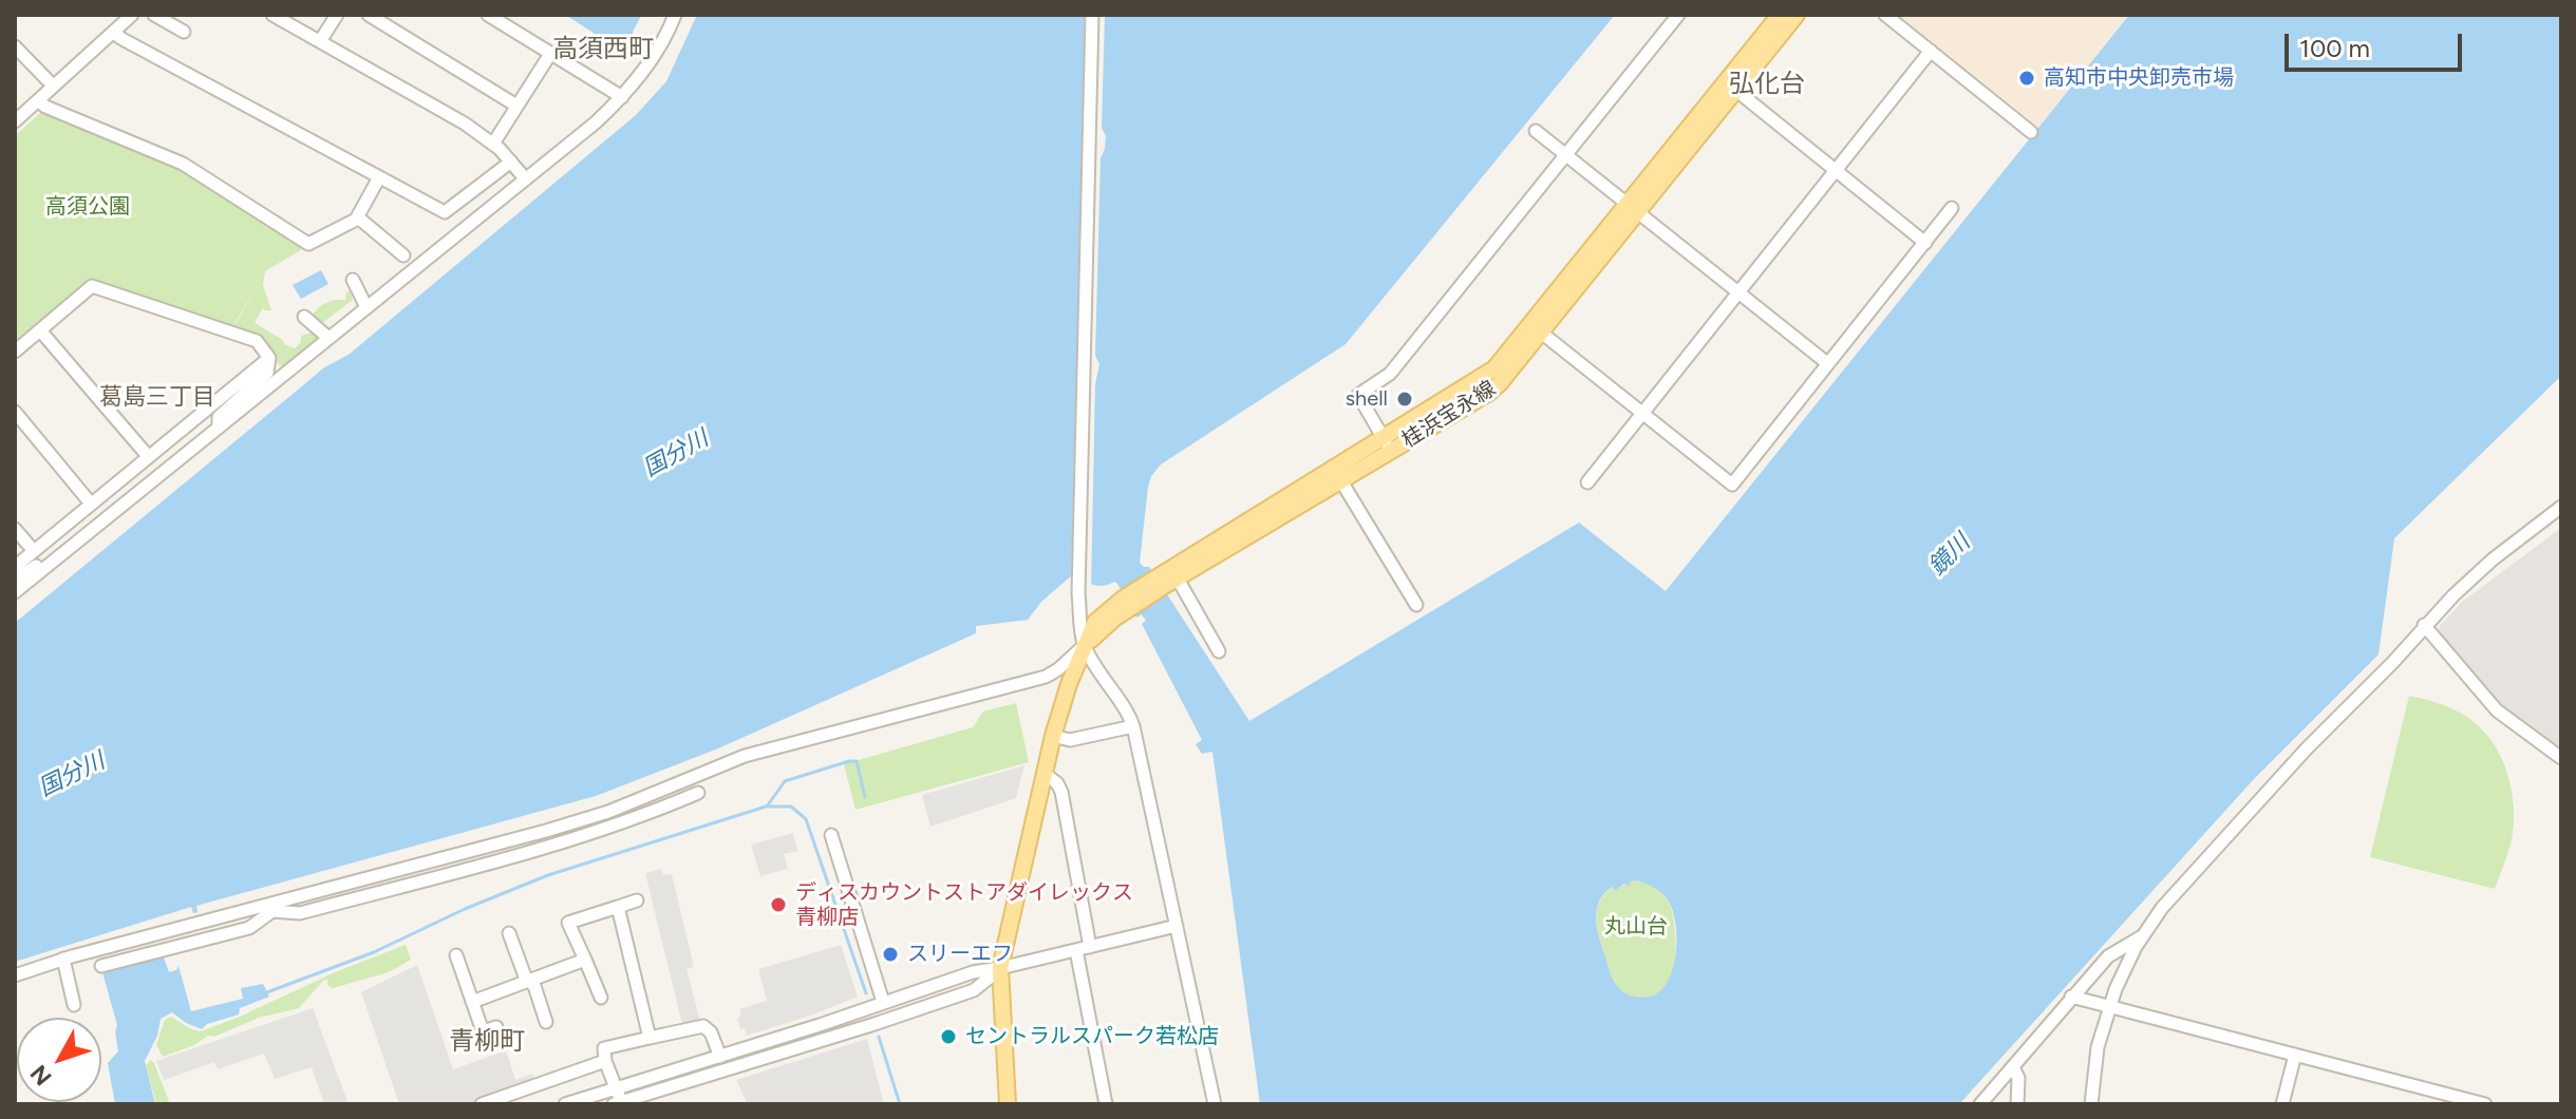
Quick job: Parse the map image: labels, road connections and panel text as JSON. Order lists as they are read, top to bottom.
{
  "streets": {
    "main road": ["桂浜宝永線"]
  },
  "districts": [
    "高須西町",
    "弘化台",
    "葛島三丁目",
    "青柳町"
  ],
  "water": ["国分川", "鏡川"],
  "parks": ["高須公園", "丸山台"],
  "places": [
    "高知市中央卸売市場",
    "shell",
    "ディスカウントストアダイレックス 青柳店",
    "スリーエフ",
    "セントラルスパーク若松店"
  ],
  "scale_bar": "100 m",
  "north": "bottom left"
}
